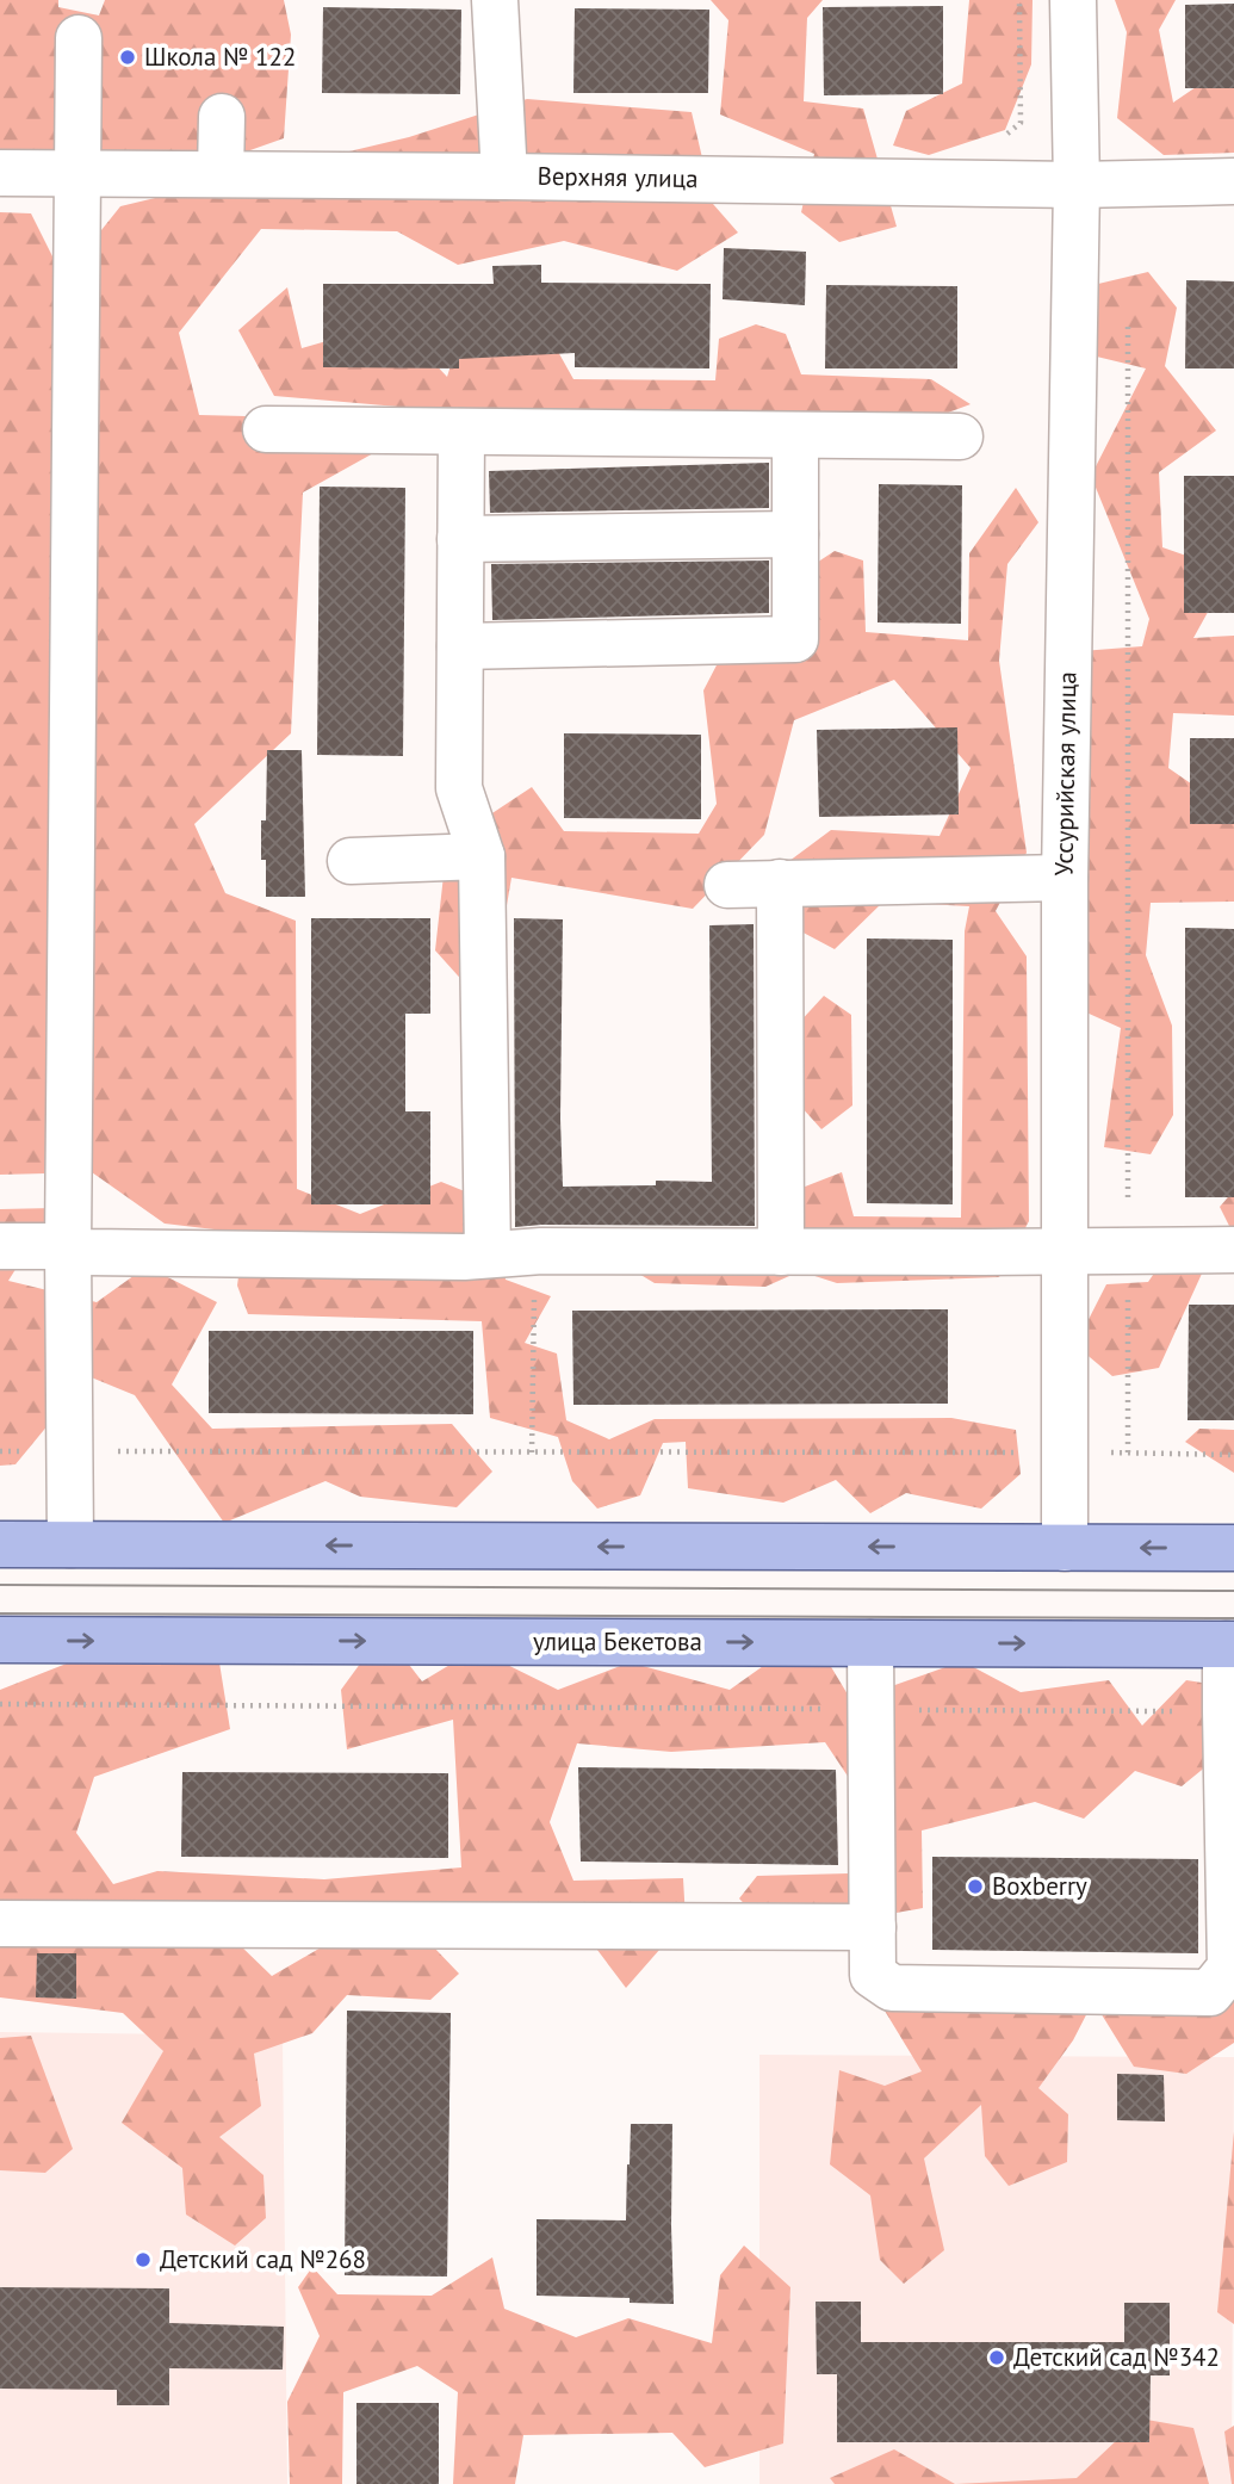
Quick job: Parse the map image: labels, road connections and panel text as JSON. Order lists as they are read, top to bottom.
{
  "streets": {
    "main road": ["улица Бекетова"],
    "street": ["Верхняя улица", "Уссурийская улица"]
  },
  "crossings": [
    ["Верхняя улица", "Уссурийская улица"]
  ],
  "places": [
    "Школа № 122",
    "Boxberry",
    "Детский сад №268",
    "Детский сад №342"
  ]
}
